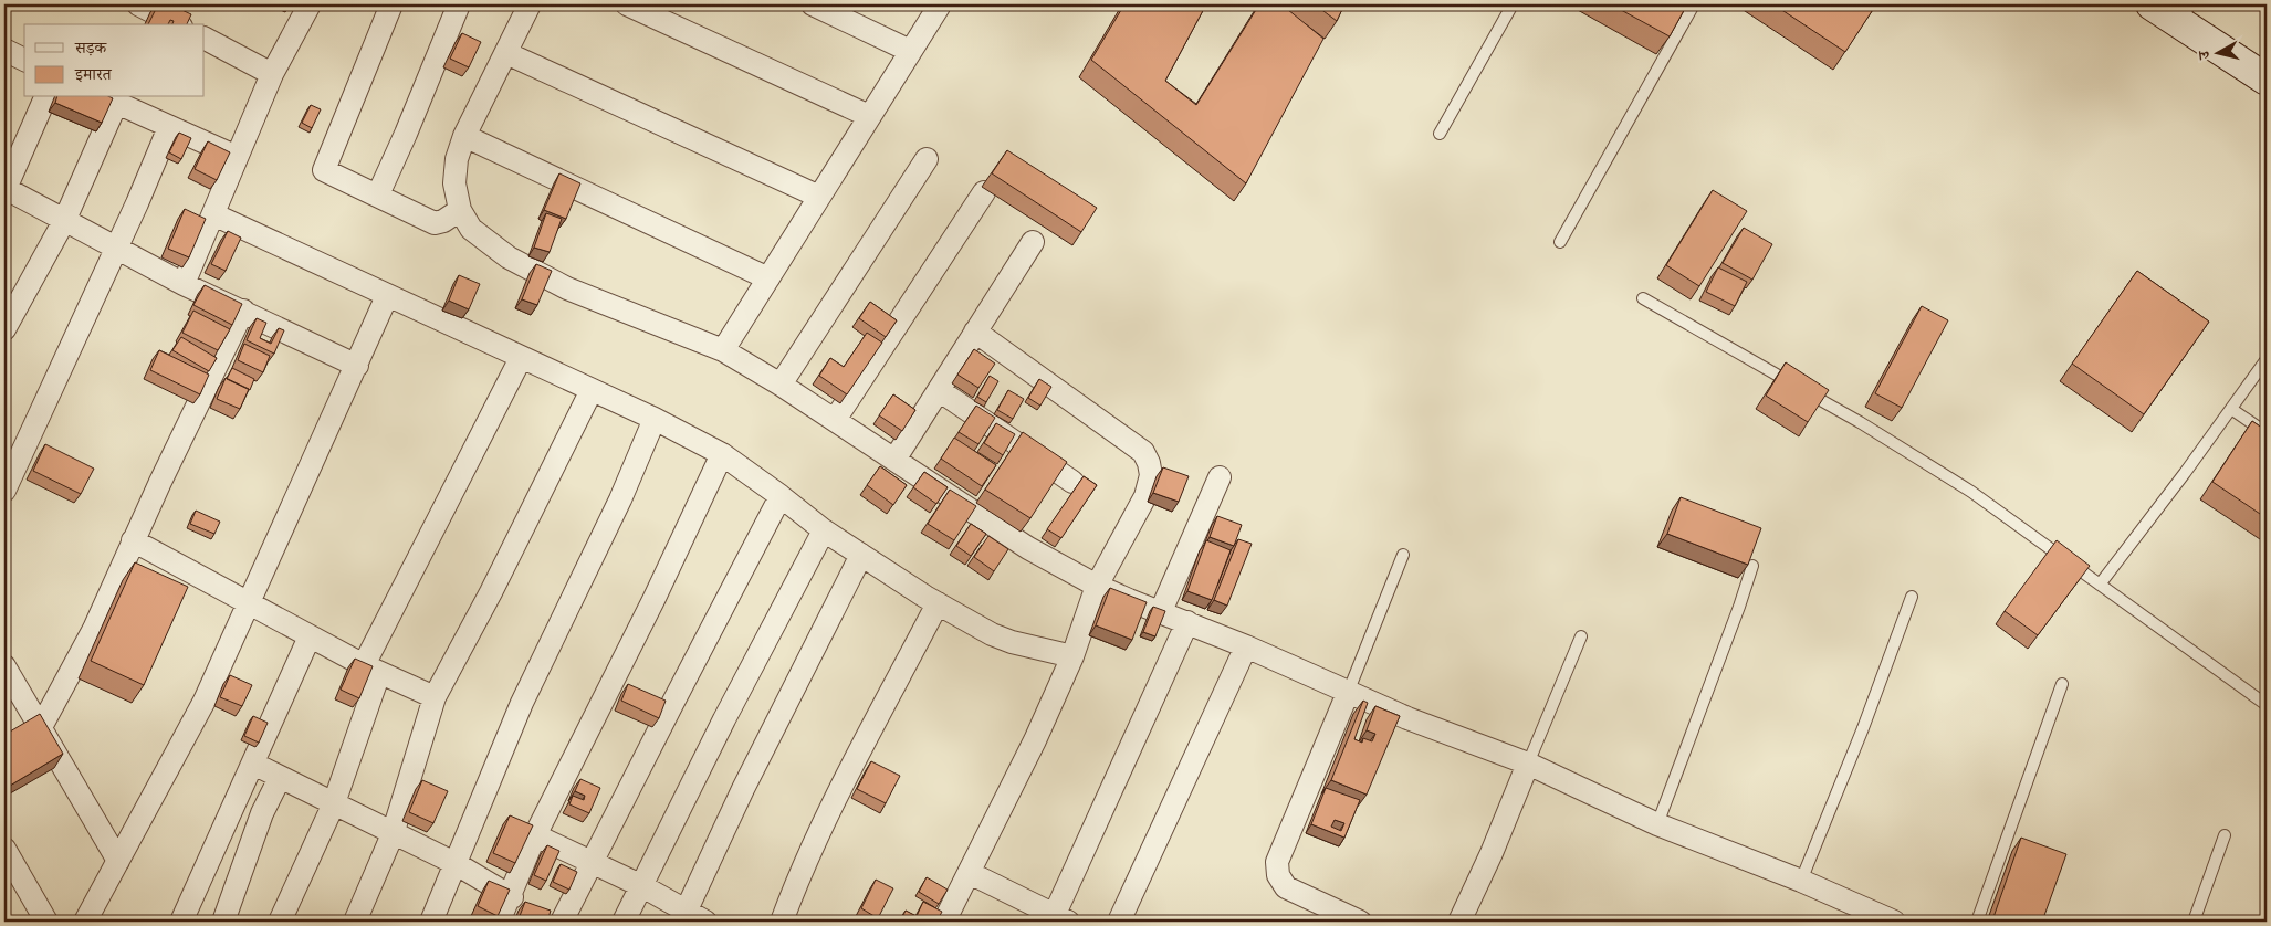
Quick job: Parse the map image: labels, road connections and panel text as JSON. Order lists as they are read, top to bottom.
{
  "legend": ["सड़क", "इमारत"],
  "north": "left"
}
